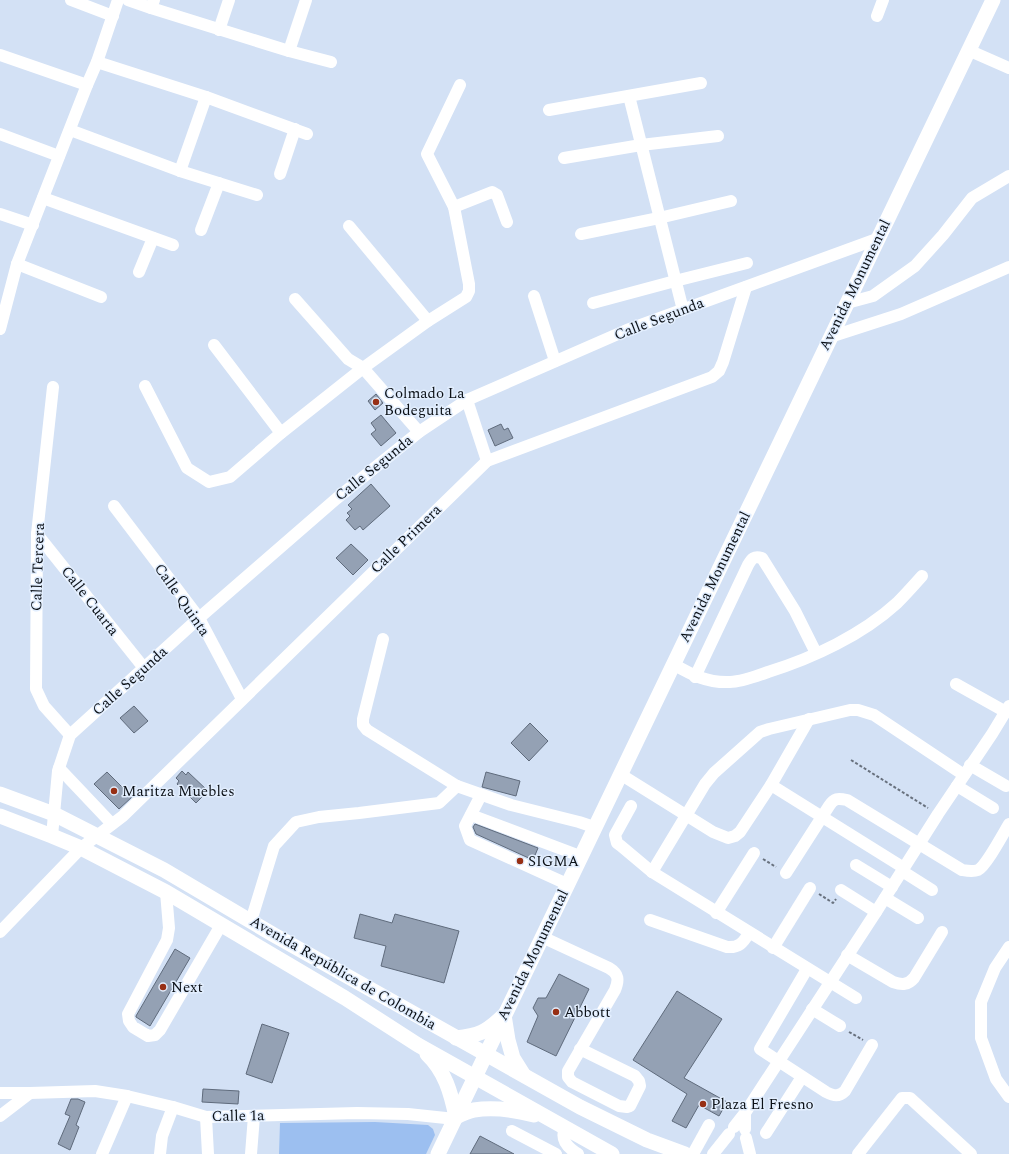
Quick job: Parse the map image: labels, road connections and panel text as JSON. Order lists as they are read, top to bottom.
{
  "streets": {
    "main road": ["Avenida Monumental", "Avenida República de Colombia"],
    "street": [
      "Calle Segunda",
      "Calle Primera",
      "Calle Tercera",
      "Calle Quinta",
      "Calle Cuarta",
      "Calle 1a"
    ]
  },
  "crossings": [
    ["Avenida Monumental", "Calle Segunda"],
    ["Avenida Monumental", "Avenida República de Colombia"],
    ["Avenida Monumental", "Calle 1a"],
    ["Calle Segunda", "Calle Primera"],
    ["Calle Segunda", "Calle Tercera"],
    ["Calle Segunda", "Calle Quinta"],
    ["Calle Segunda", "Calle Cuarta"],
    ["Calle Segunda", "Avenida República de Colombia"],
    ["Calle Primera", "Calle Quinta"],
    ["Calle Primera", "Avenida República de Colombia"],
    ["Calle Tercera", "Calle Cuarta"]
  ],
  "places": [
    "Colmado La Bodeguita",
    "Maritza Muebles",
    "SIGMA",
    "Next",
    "Abbott",
    "Plaza El Fresno"
  ]
}
